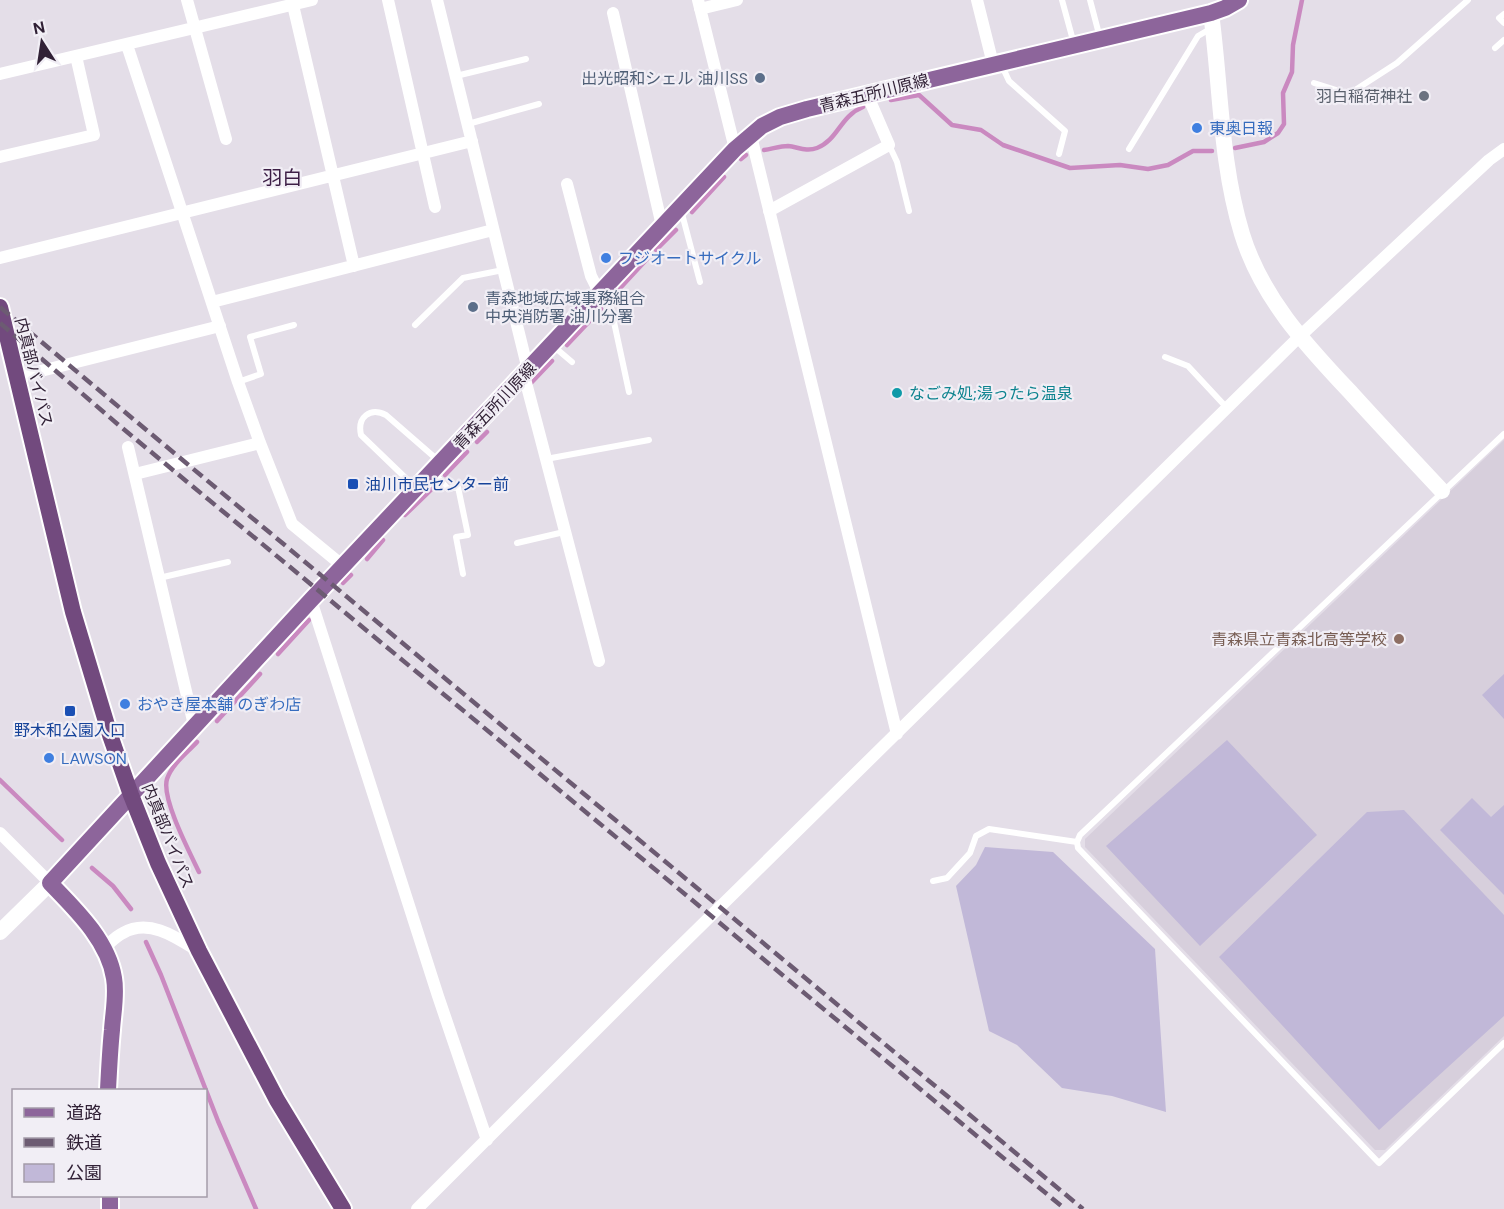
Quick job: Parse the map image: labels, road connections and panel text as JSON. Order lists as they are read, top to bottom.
{
  "streets": {
    "highway": ["内真部バイパス"],
    "main road": ["青森五所川原線"]
  },
  "crossings": [
    ["青森五所川原線", "内真部バイパス"]
  ],
  "districts": ["羽白"],
  "places": {
    "other": [
      "出光昭和シェル 油川SS",
      "羽白稲荷神社",
      "東奥日報",
      "フジオートサイクル",
      "青森地域広域事務組合 中央消防署 油川分署",
      "なごみ処;湯ったら温泉",
      "青森県立青森北高等学校",
      "おやき屋本舗 のぎわ店",
      "LAWSON"
    ],
    "transit": ["油川市民センター前", "野木和公園入口"]
  },
  "legend": ["道路", "鉄道", "公園"],
  "north": "top"
}
